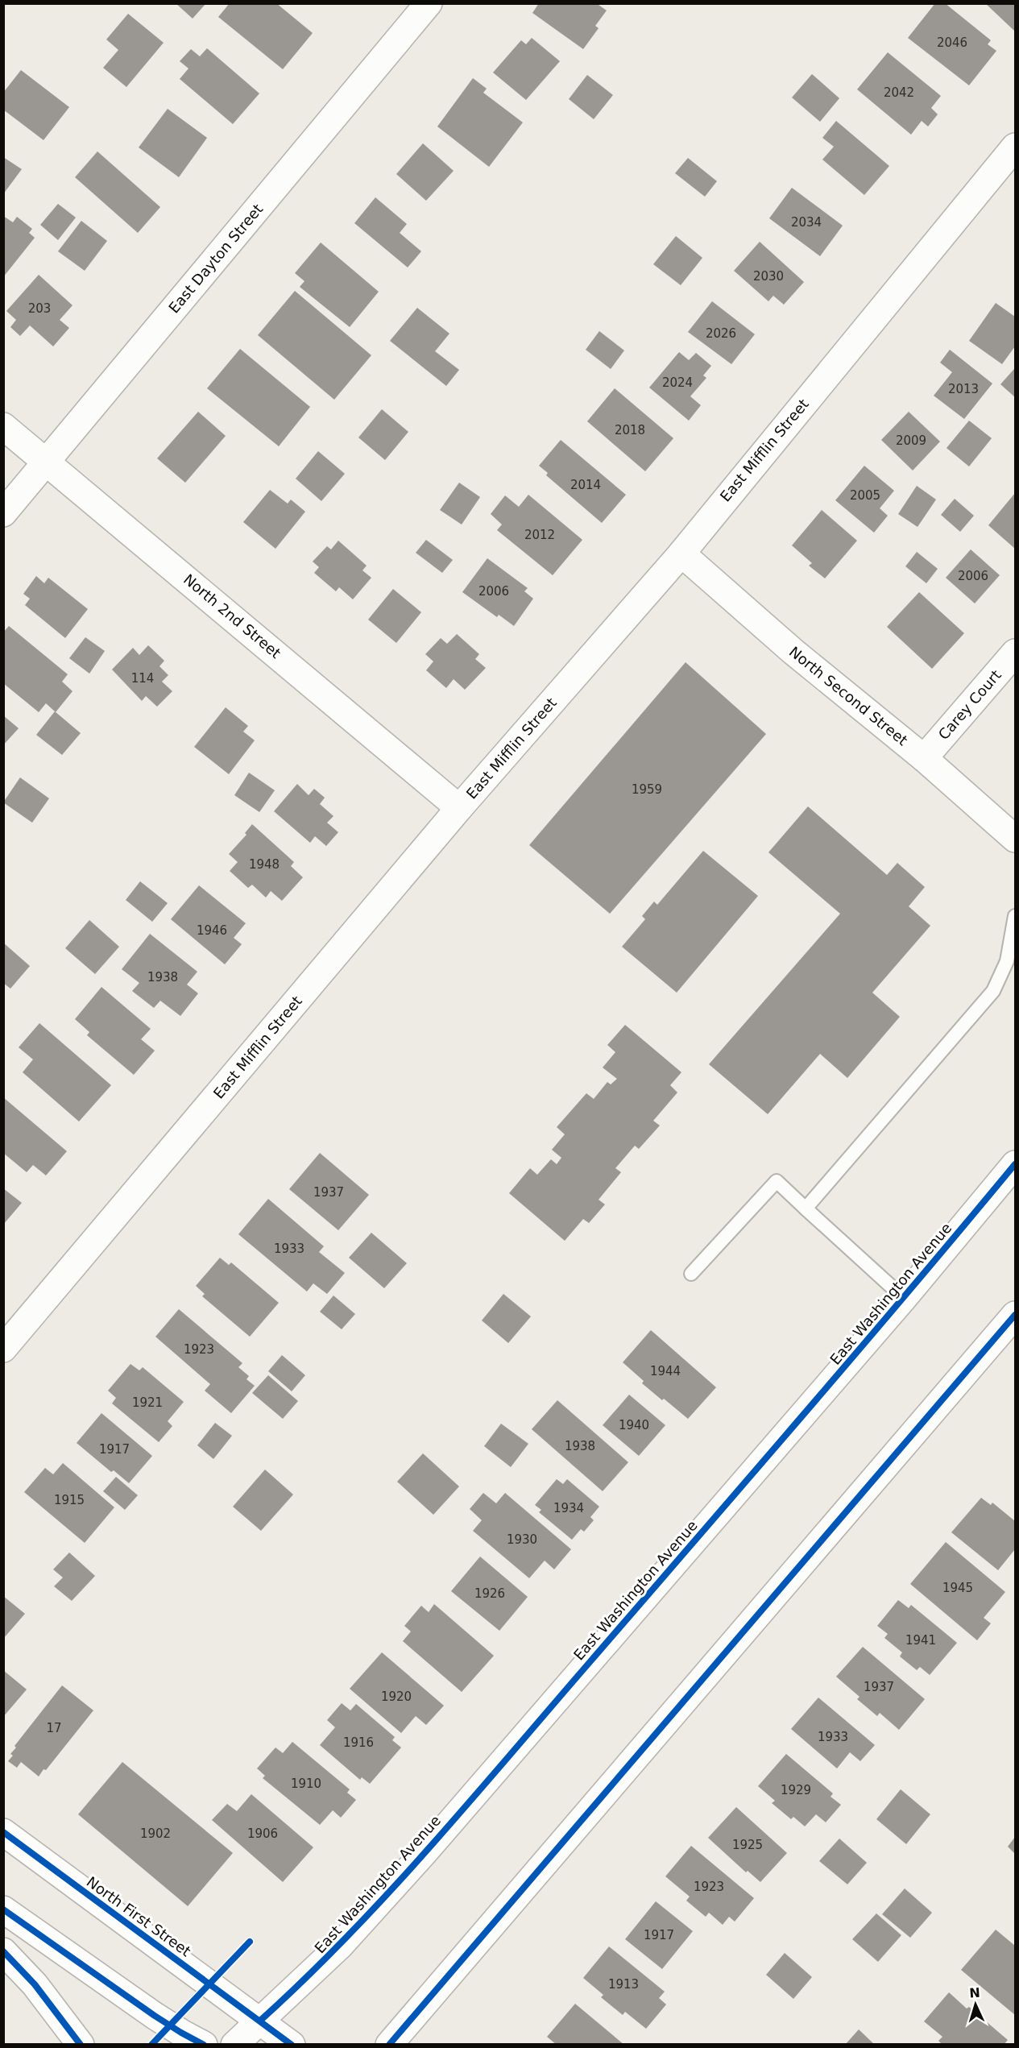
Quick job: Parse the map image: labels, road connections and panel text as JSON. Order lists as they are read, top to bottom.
{
  "streets": {
    "street": [
      "East Dayton Street",
      "East Mifflin Street",
      "North 2nd Street",
      "North Second Street",
      "Carey Court",
      "East Washington Avenue",
      "North First Street"
    ]
  },
  "crossings": [
    ["East Dayton Street", "North 2nd Street"],
    ["East Mifflin Street", "North 2nd Street"],
    ["East Mifflin Street", "North Second Street"],
    ["North Second Street", "Carey Court"],
    ["East Washington Avenue", "North First Street"]
  ],
  "house_numbers": [
    "2046",
    "2042",
    "2034",
    "2030",
    "203",
    "2026",
    "2024",
    "2013",
    "2018",
    "2009",
    "2014",
    "2005",
    "2012",
    "2006",
    "2006",
    "114",
    "1959",
    "1948",
    "1946",
    "1938",
    "1937",
    "1933",
    "1923",
    "1944",
    "1921",
    "1940",
    "1938",
    "1917",
    "1915",
    "1934",
    "1930",
    "1945",
    "1926",
    "1941",
    "1937",
    "1920",
    "17",
    "1933",
    "1916",
    "1910",
    "1929",
    "1902",
    "1906",
    "1925",
    "1923",
    "1917",
    "1913"
  ],
  "north": "top"
}
